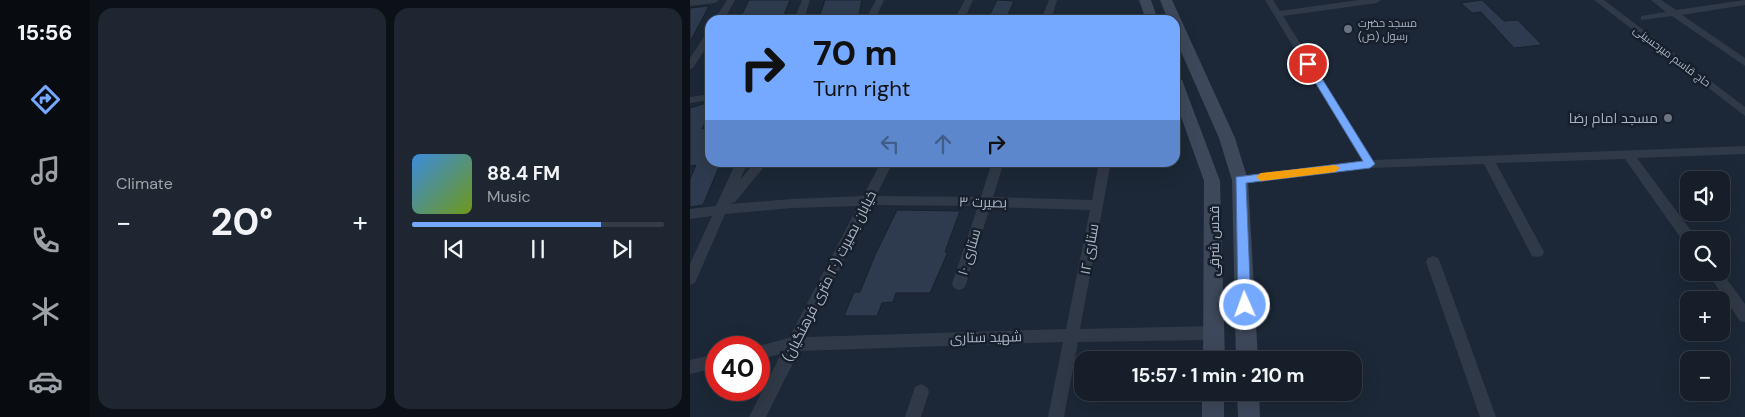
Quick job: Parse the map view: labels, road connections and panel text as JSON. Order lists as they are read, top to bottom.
{
  "streets": {
    "street": [
      "حاج قاسم میرحسینی",
      "بصیرت ۳",
      "قدس شرقی",
      "ستاری ۱۲",
      "ستاری ۱۰",
      "خیابان بصیرت (۲۰ متری فرهنگیان)",
      "شهید ستاری"
    ]
  },
  "crossings": [
    ["بصیرت ۳", "ستاری ۱۲"],
    ["بصیرت ۳", "ستاری ۱۰"],
    ["بصیرت ۳", "خیابان بصیرت (۲۰ متری فرهنگیان)"],
    ["قدس شرقی", "شهید ستاری"],
    ["ستاری ۱۲", "شهید ستاری"],
    ["خیابان بصیرت (۲۰ متری فرهنگیان)", "شهید ستاری"]
  ],
  "places": ["مسجد حضرت رسول (ص)", "مسجد امام رضا"],
  "page": {
    "tabs": "15:56",
    "tile": "Climate",
    "turn": ["70 m", "Turn right"],
    "song": ["88.4 FM", "Music"],
    "map_buttons": ["+", "−"],
    "heat": ["−", "20°", "+"],
    "limit": "40",
    "trip": "15:57 · 1 min · 210 m"
  }
}
